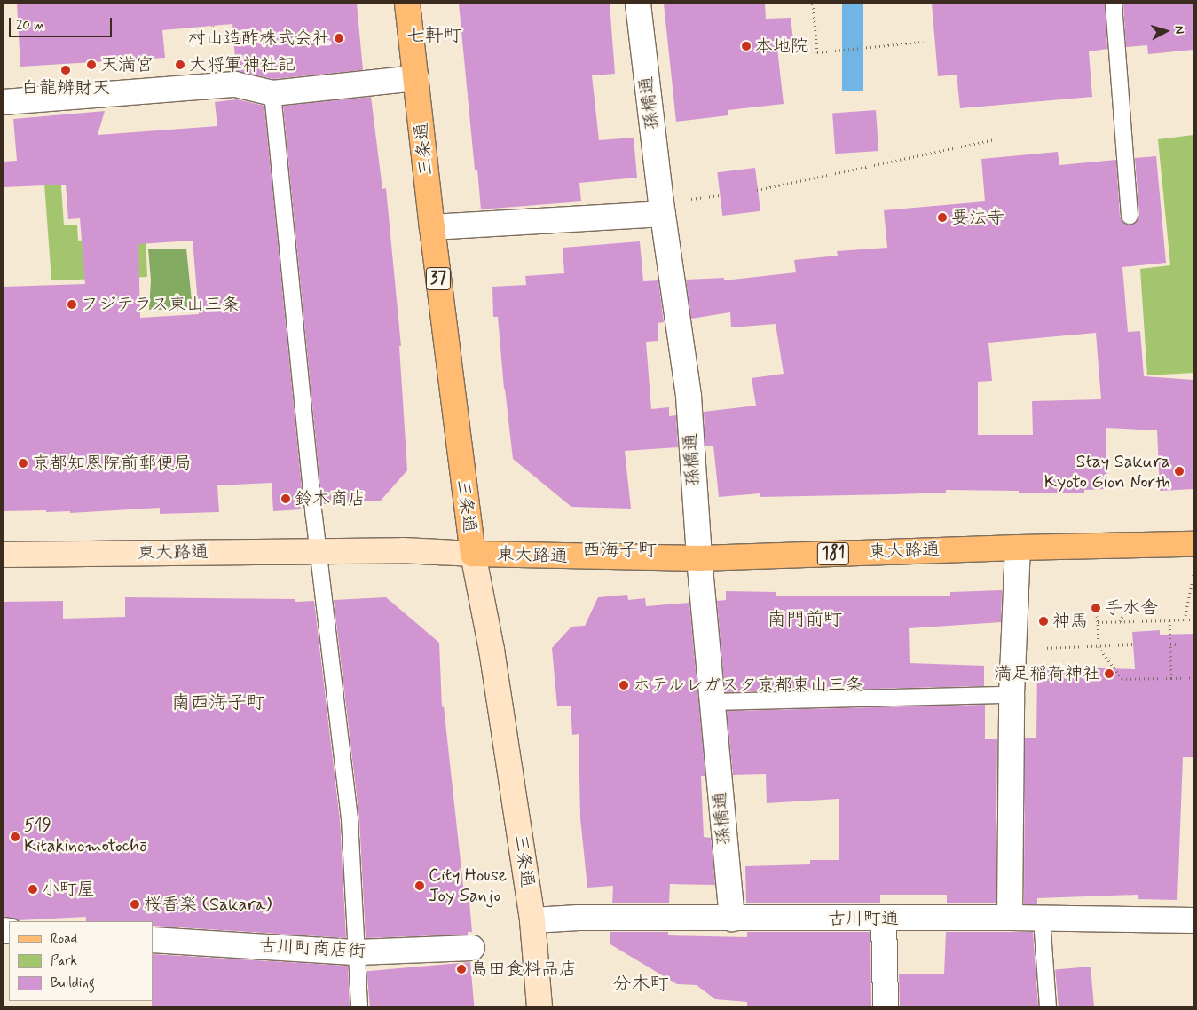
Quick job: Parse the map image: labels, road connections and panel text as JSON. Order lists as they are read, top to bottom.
{
  "streets": {
    "main road": [
      "三条通",
      "37",
      "東大路通",
      "181"
    ],
    "street": ["孫橋通", "古川町通", "古川町商店街"]
  },
  "crossings": [
    ["孫橋通", "東大路通"],
    ["孫橋通", "古川町通"],
    ["三条通", "東大路通"],
    ["三条通", "古川町通"]
  ],
  "districts": [
    "七軒町",
    "西海子町",
    "南門前町",
    "南西海子町",
    "分木町"
  ],
  "places": [
    "村山造酢株式会社",
    "本地院",
    "天満宮",
    "大将軍神社記",
    "白龍辨財天",
    "要法寺",
    "フジテラス東山三条",
    "京都知恩院前郵便局",
    "Stay Sakura Kyoto Gion North",
    "鈴木商店",
    "手水舎",
    "神馬",
    "満足稲荷神社",
    "ホテルレガスタ京都東山三条",
    "519 Kitakinomotochō",
    "City House Joy Sanjo",
    "小町屋",
    "桜香楽 (Sakara)",
    "島田食料品店"
  ],
  "legend": ["Road", "Park", "Building"],
  "scale_bar": "20 m",
  "north": "right"
}
